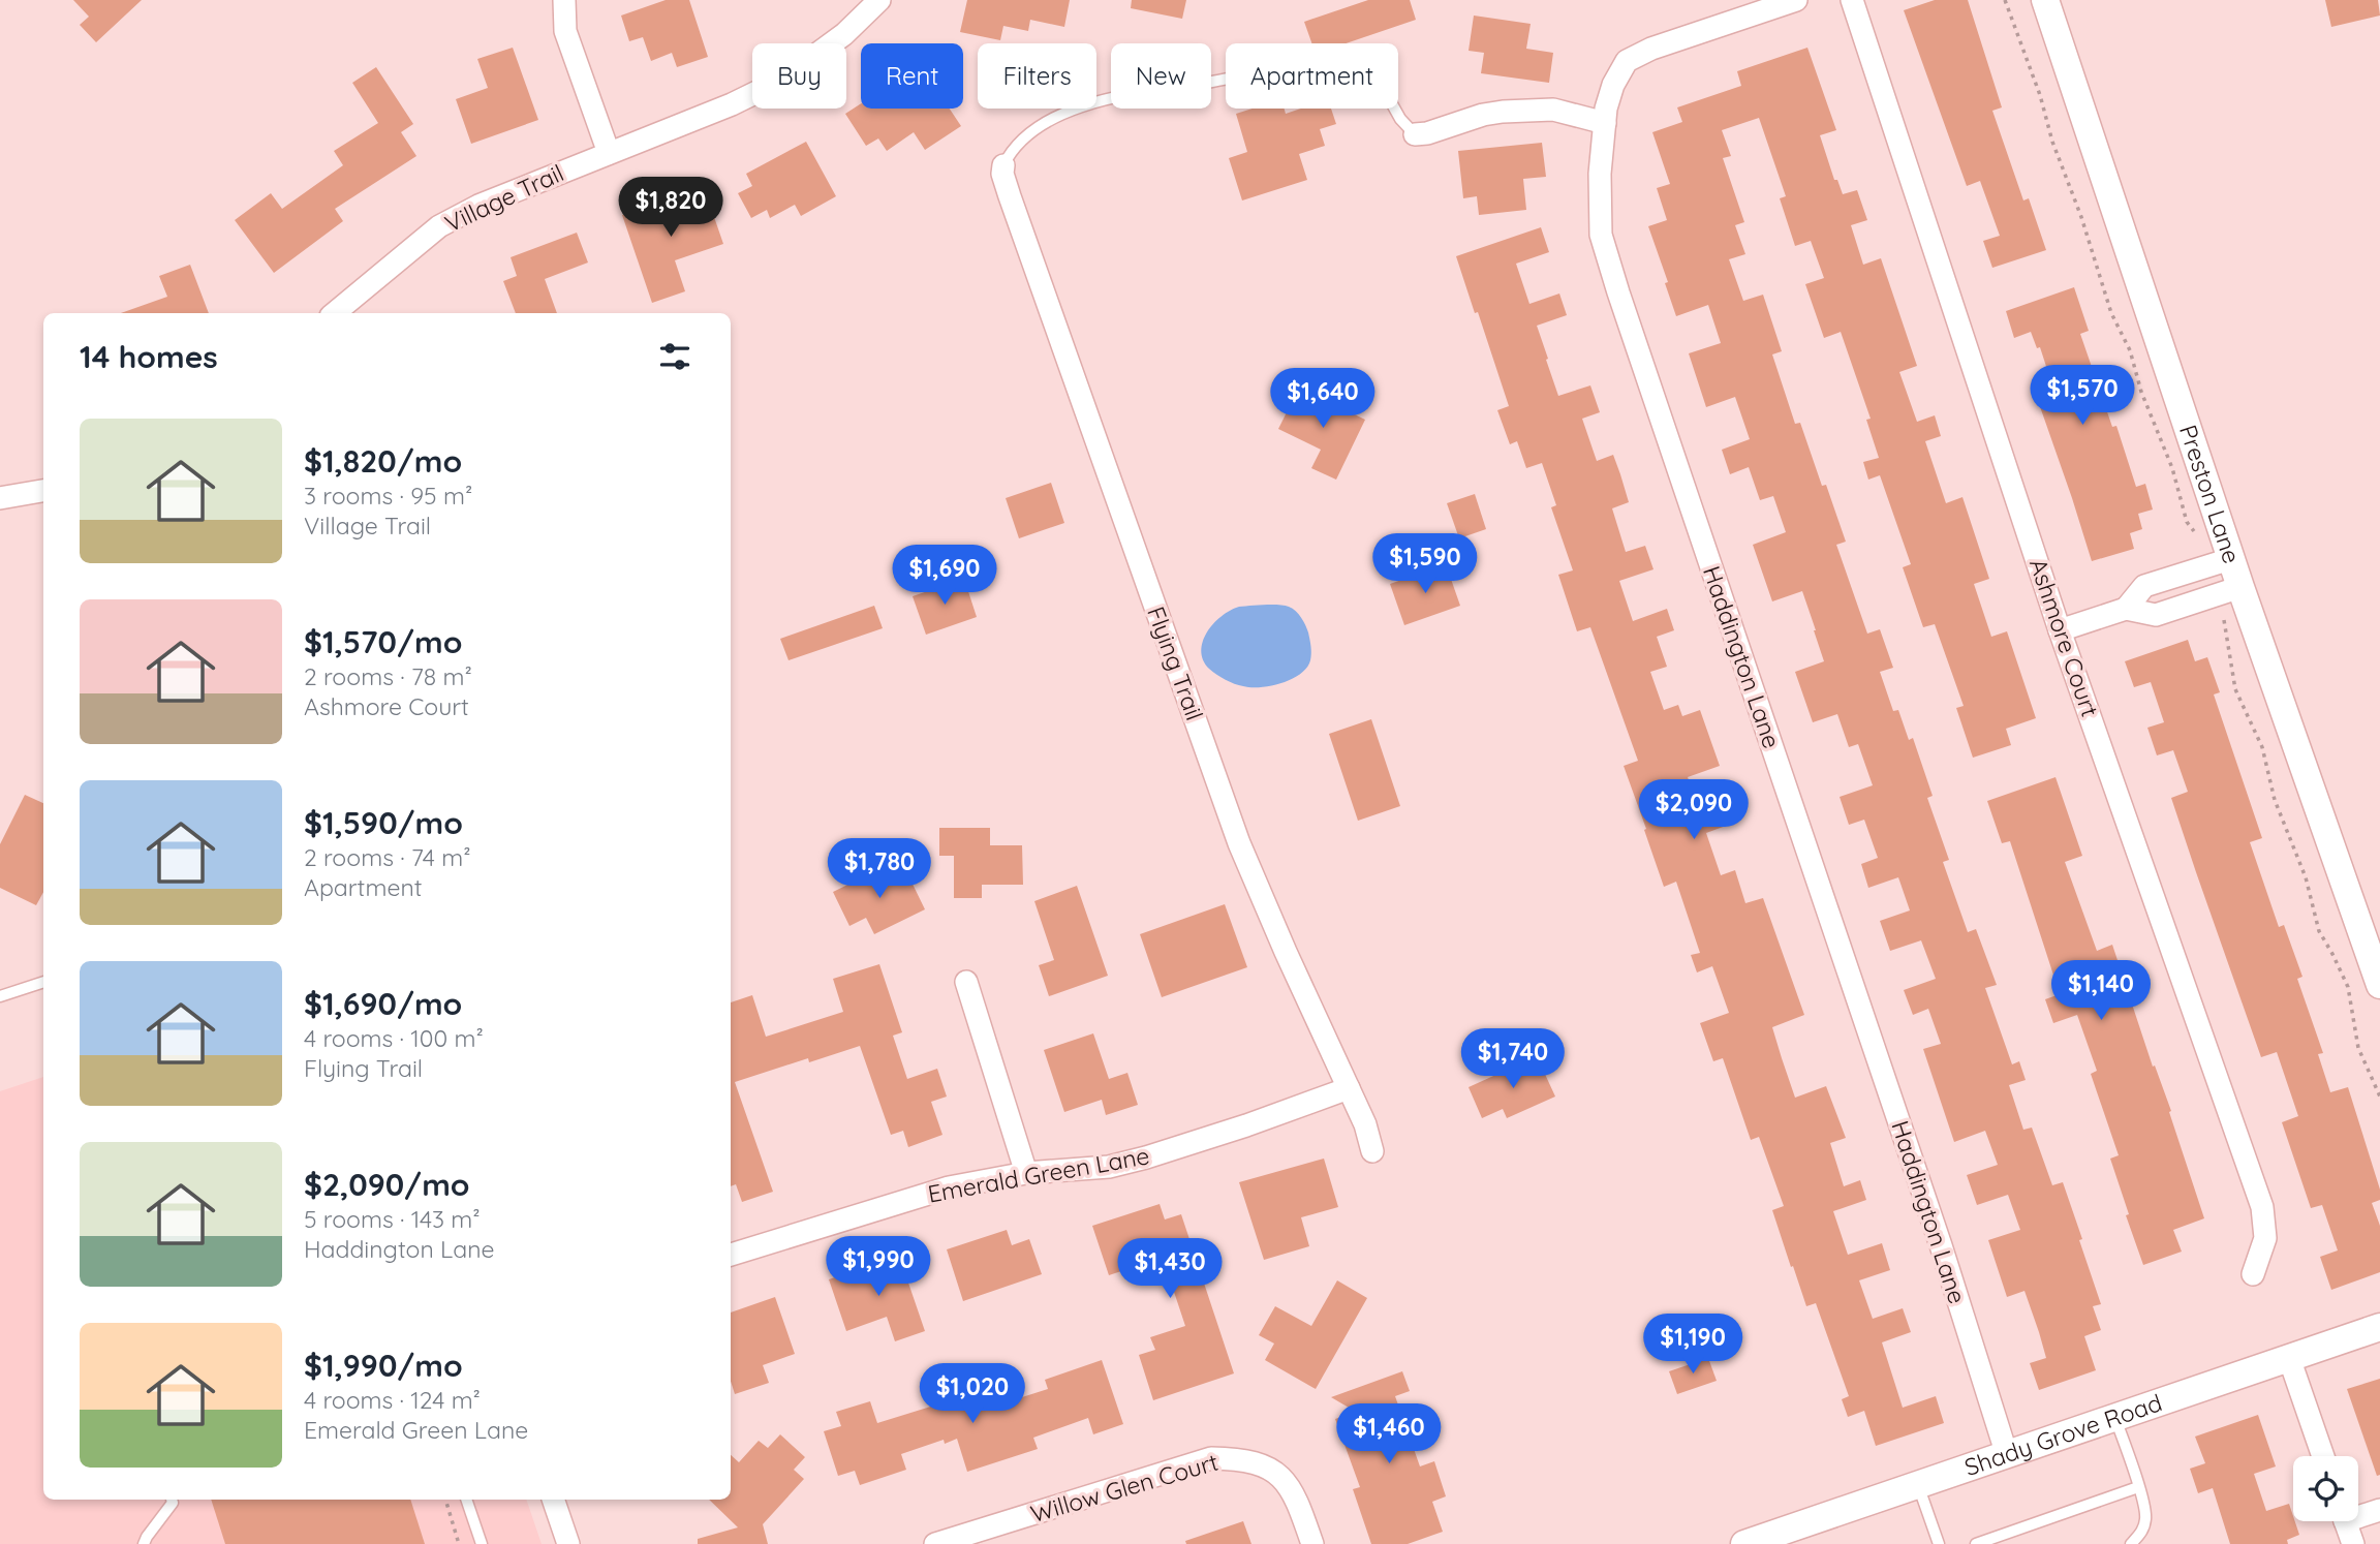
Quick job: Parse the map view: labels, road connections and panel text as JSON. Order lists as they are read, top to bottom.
{
  "streets": {
    "street": [
      "Village Trail",
      "Preston Lane",
      "Ashmore Court",
      "Haddington Lane",
      "Flying Trail",
      "Emerald Green Lane",
      "Shady Grove Road",
      "Willow Glen Court"
    ]
  },
  "crossings": [
    ["Haddington Lane", "Shady Grove Road"],
    ["Flying Trail", "Emerald Green Lane"]
  ],
  "page": {
    "chip": [
      "Buy",
      "Rent",
      "Filters",
      "New",
      "Apartment"
    ],
    "price": [
      "$1,820",
      "$1,570",
      "$1,640",
      "$1,590",
      "$1,690",
      "$2,090",
      "$1,780",
      "$1,140",
      "$1,740",
      "$1,990",
      "$1,430",
      "$1,190",
      "$1,020",
      "$1,460"
    ],
    "heading": "14 homes",
    "list": [
      {
        "name": "$1,820/mo",
        "note": "3 rooms · 95 m² · Village Trail"
      },
      {
        "name": "$1,570/mo",
        "note": "2 rooms · 78 m² · Ashmore Court"
      },
      {
        "name": "$1,590/mo",
        "note": "2 rooms · 74 m² · Apartment"
      },
      {
        "name": "$1,690/mo",
        "note": "4 rooms · 100 m² · Flying Trail"
      },
      {
        "name": "$2,090/mo",
        "note": "5 rooms · 143 m² · Haddington Lane"
      },
      {
        "name": "$1,990/mo",
        "note": "4 rooms · 124 m² · Emerald Green Lane"
      }
    ]
  }
}
